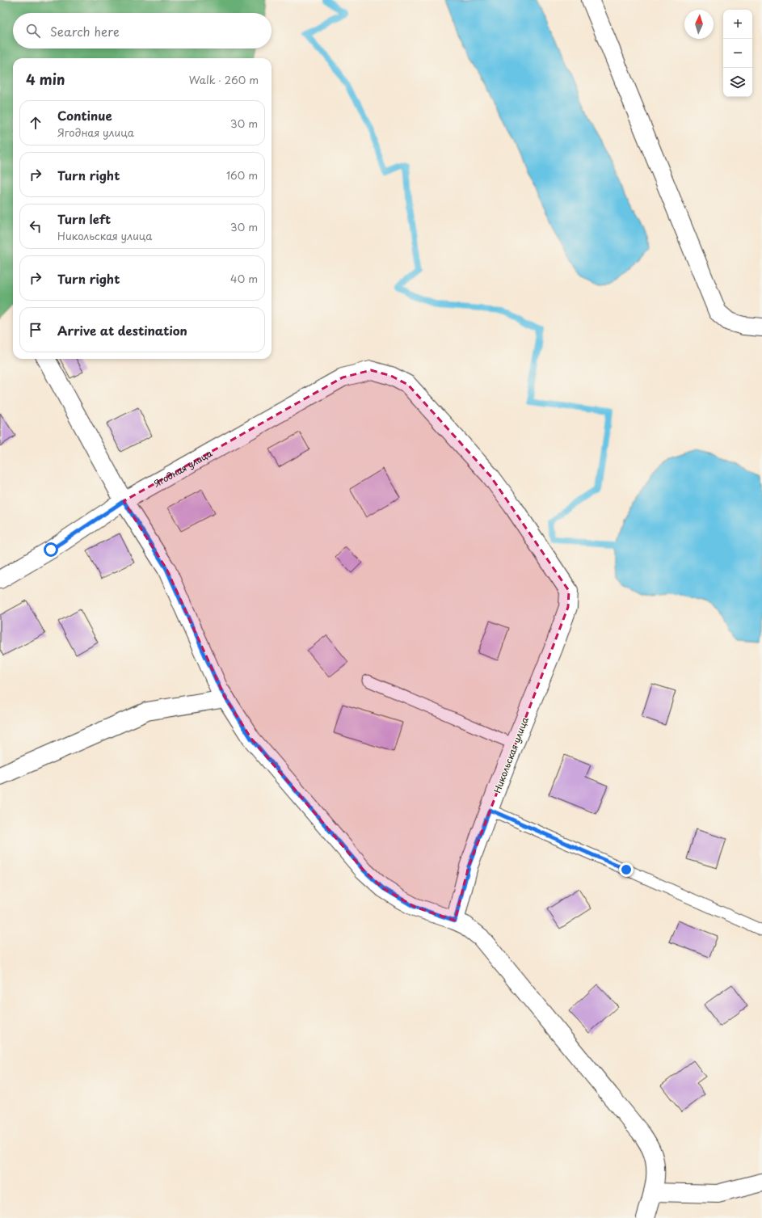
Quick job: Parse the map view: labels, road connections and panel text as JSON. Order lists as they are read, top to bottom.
{
  "streets": {
    "street": ["Ягодная улица", "Никольская улица"]
  },
  "crossings": [
    ["Ягодная улица", "Никольская улица"]
  ],
  "north": "top",
  "page": {
    "map_buttons": ["+", "−"],
    "search": "Search here",
    "heading": ["4 min", "Walk · 260 m"],
    "list": [
      ["Continue", "Ягодная улица", "30 m"],
      ["Turn right", "160 m"],
      ["Turn left", "Никольская улица", "30 m"],
      ["Turn right", "40 m"],
      "Arrive at destination"
    ]
  }
}
